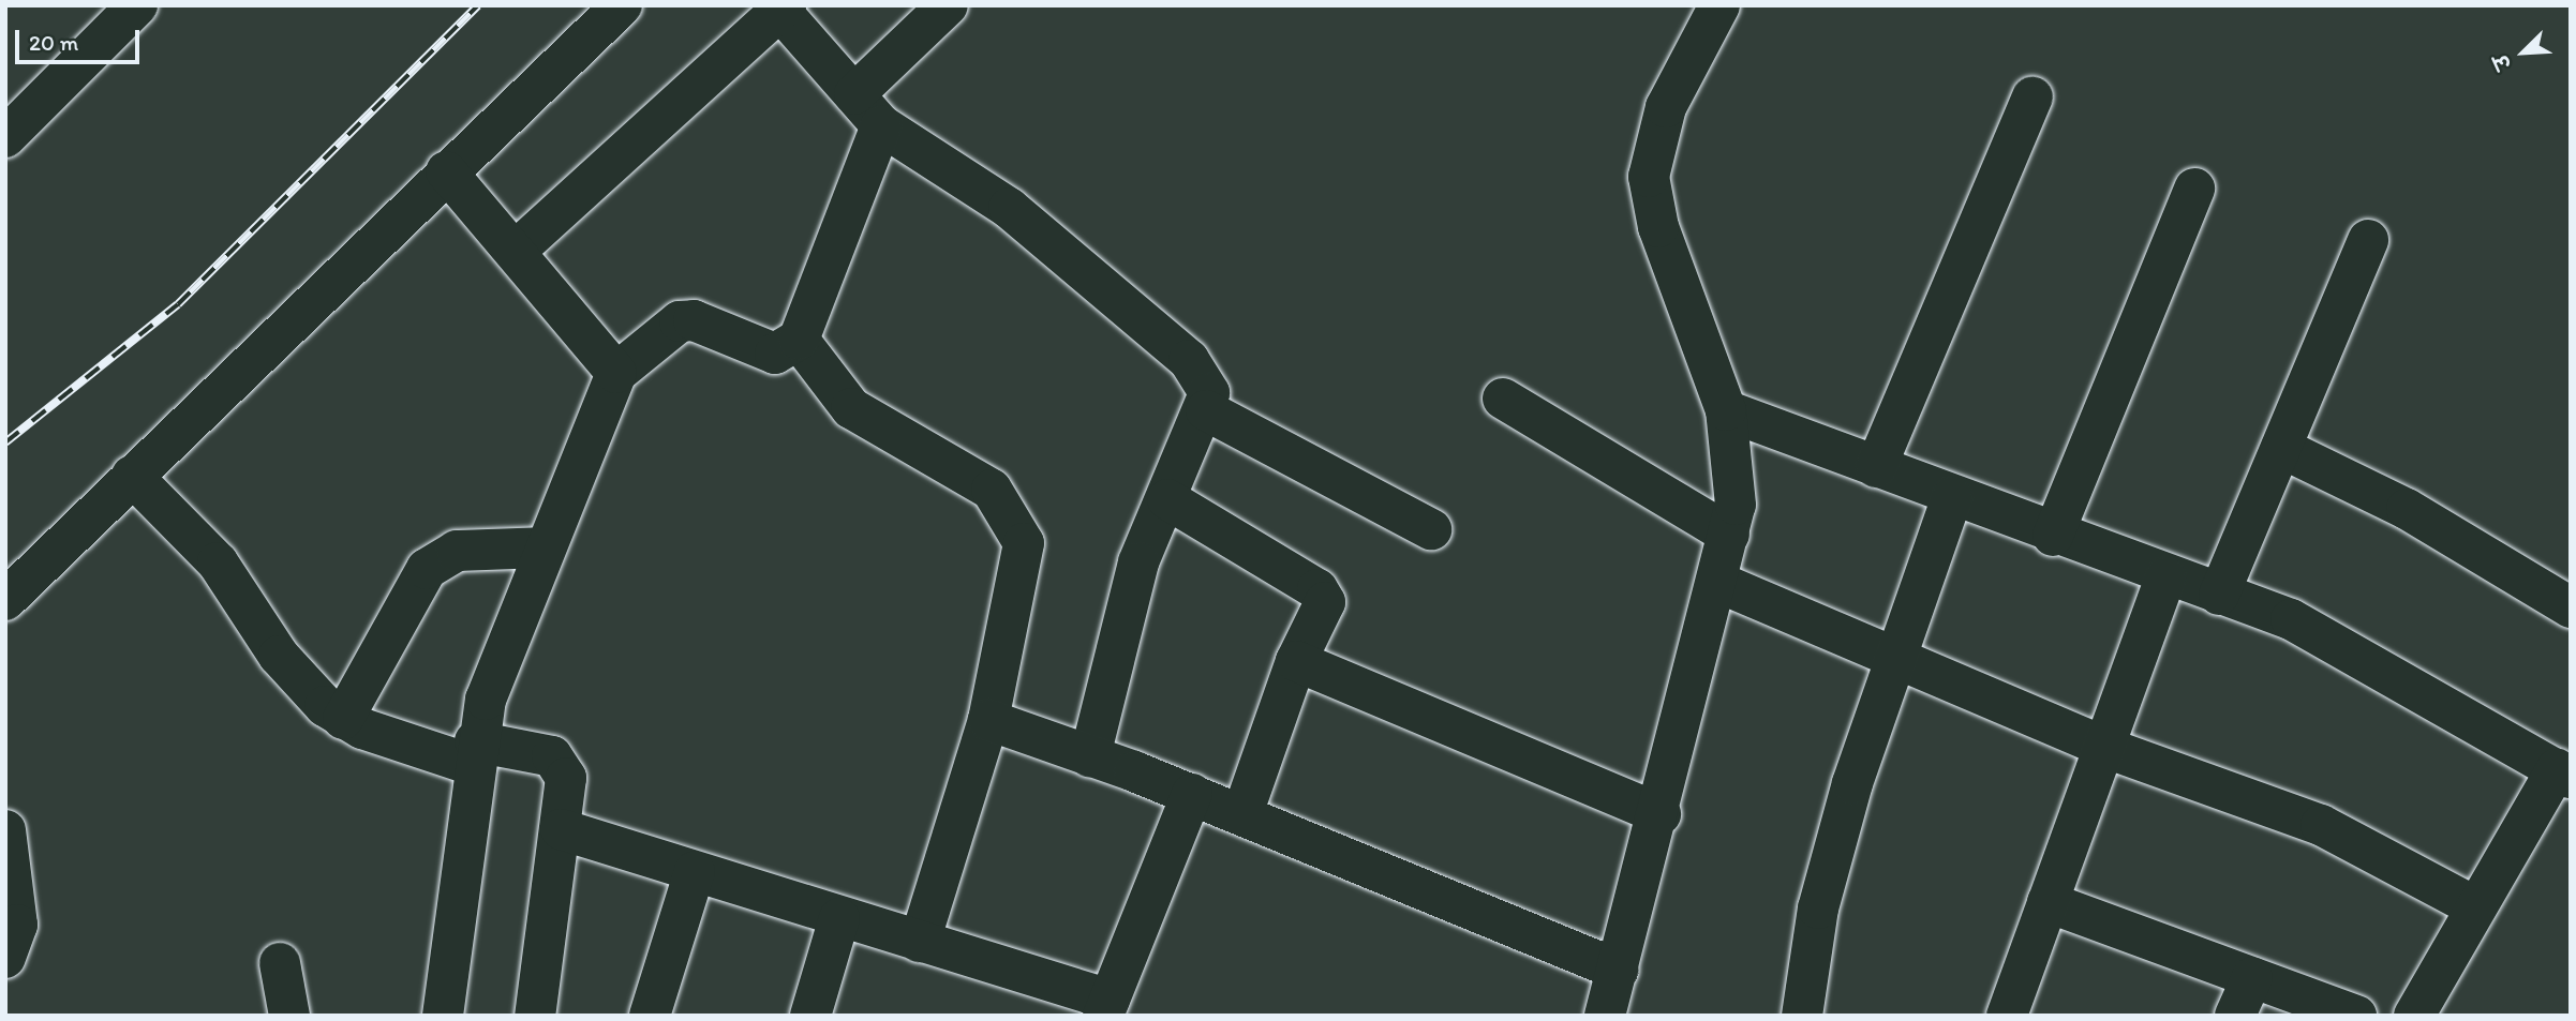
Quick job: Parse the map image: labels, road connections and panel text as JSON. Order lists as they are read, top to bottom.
{
  "scale_bar": "20 m",
  "north": "bottom left"
}
